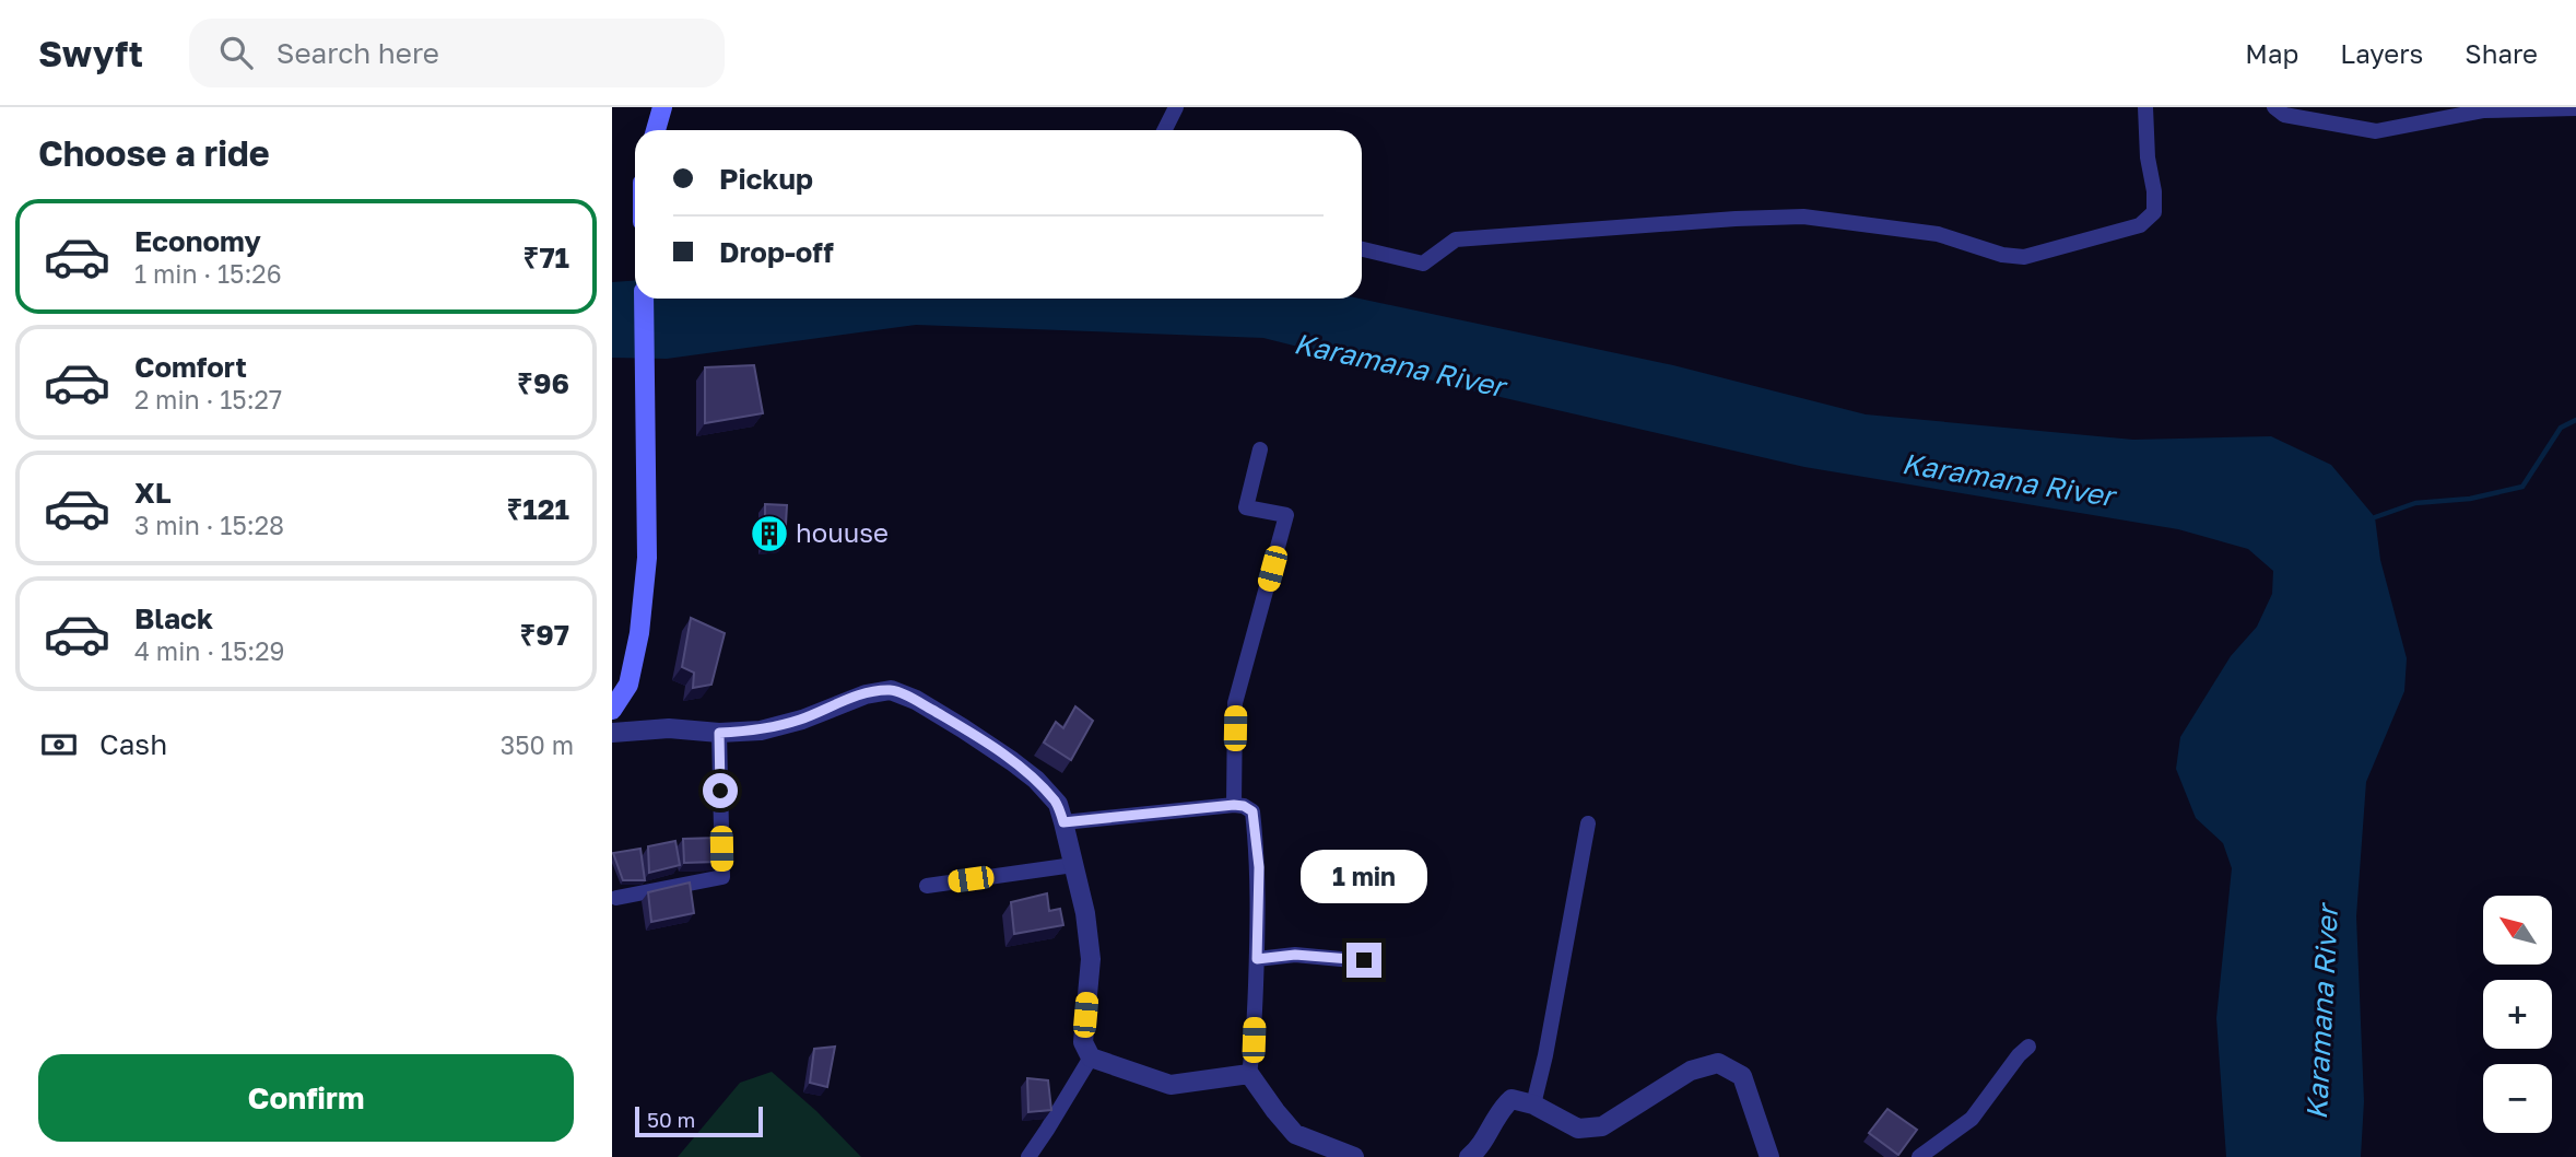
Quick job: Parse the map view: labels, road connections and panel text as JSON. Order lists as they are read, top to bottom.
{
  "water": ["Karamana River"],
  "places": {
    "building": ["houuse"]
  },
  "scale_bar": "50 m",
  "north": "top left",
  "page": {
    "header": "Swyft",
    "search": "Search here",
    "nav": ["Map", "Layers", "Share"],
    "heading": "Choose a ride",
    "banner": ["Pickup", "Drop-off"],
    "list": [
      {
        "name": "Economy",
        "note": "1 min · 15:26",
        "value": "₹71"
      },
      {
        "name": "Comfort",
        "note": "2 min · 15:27",
        "value": "₹96"
      },
      {
        "name": "XL",
        "note": "3 min · 15:28",
        "value": "₹121"
      },
      {
        "name": "Black",
        "note": "4 min · 15:29",
        "value": "₹97"
      }
    ],
    "pay": ["Cash", "350 m"],
    "bubble": "1 min",
    "map_buttons": ["+", "−"],
    "buttons": "Confirm",
    "scale": "50 m"
  }
}
